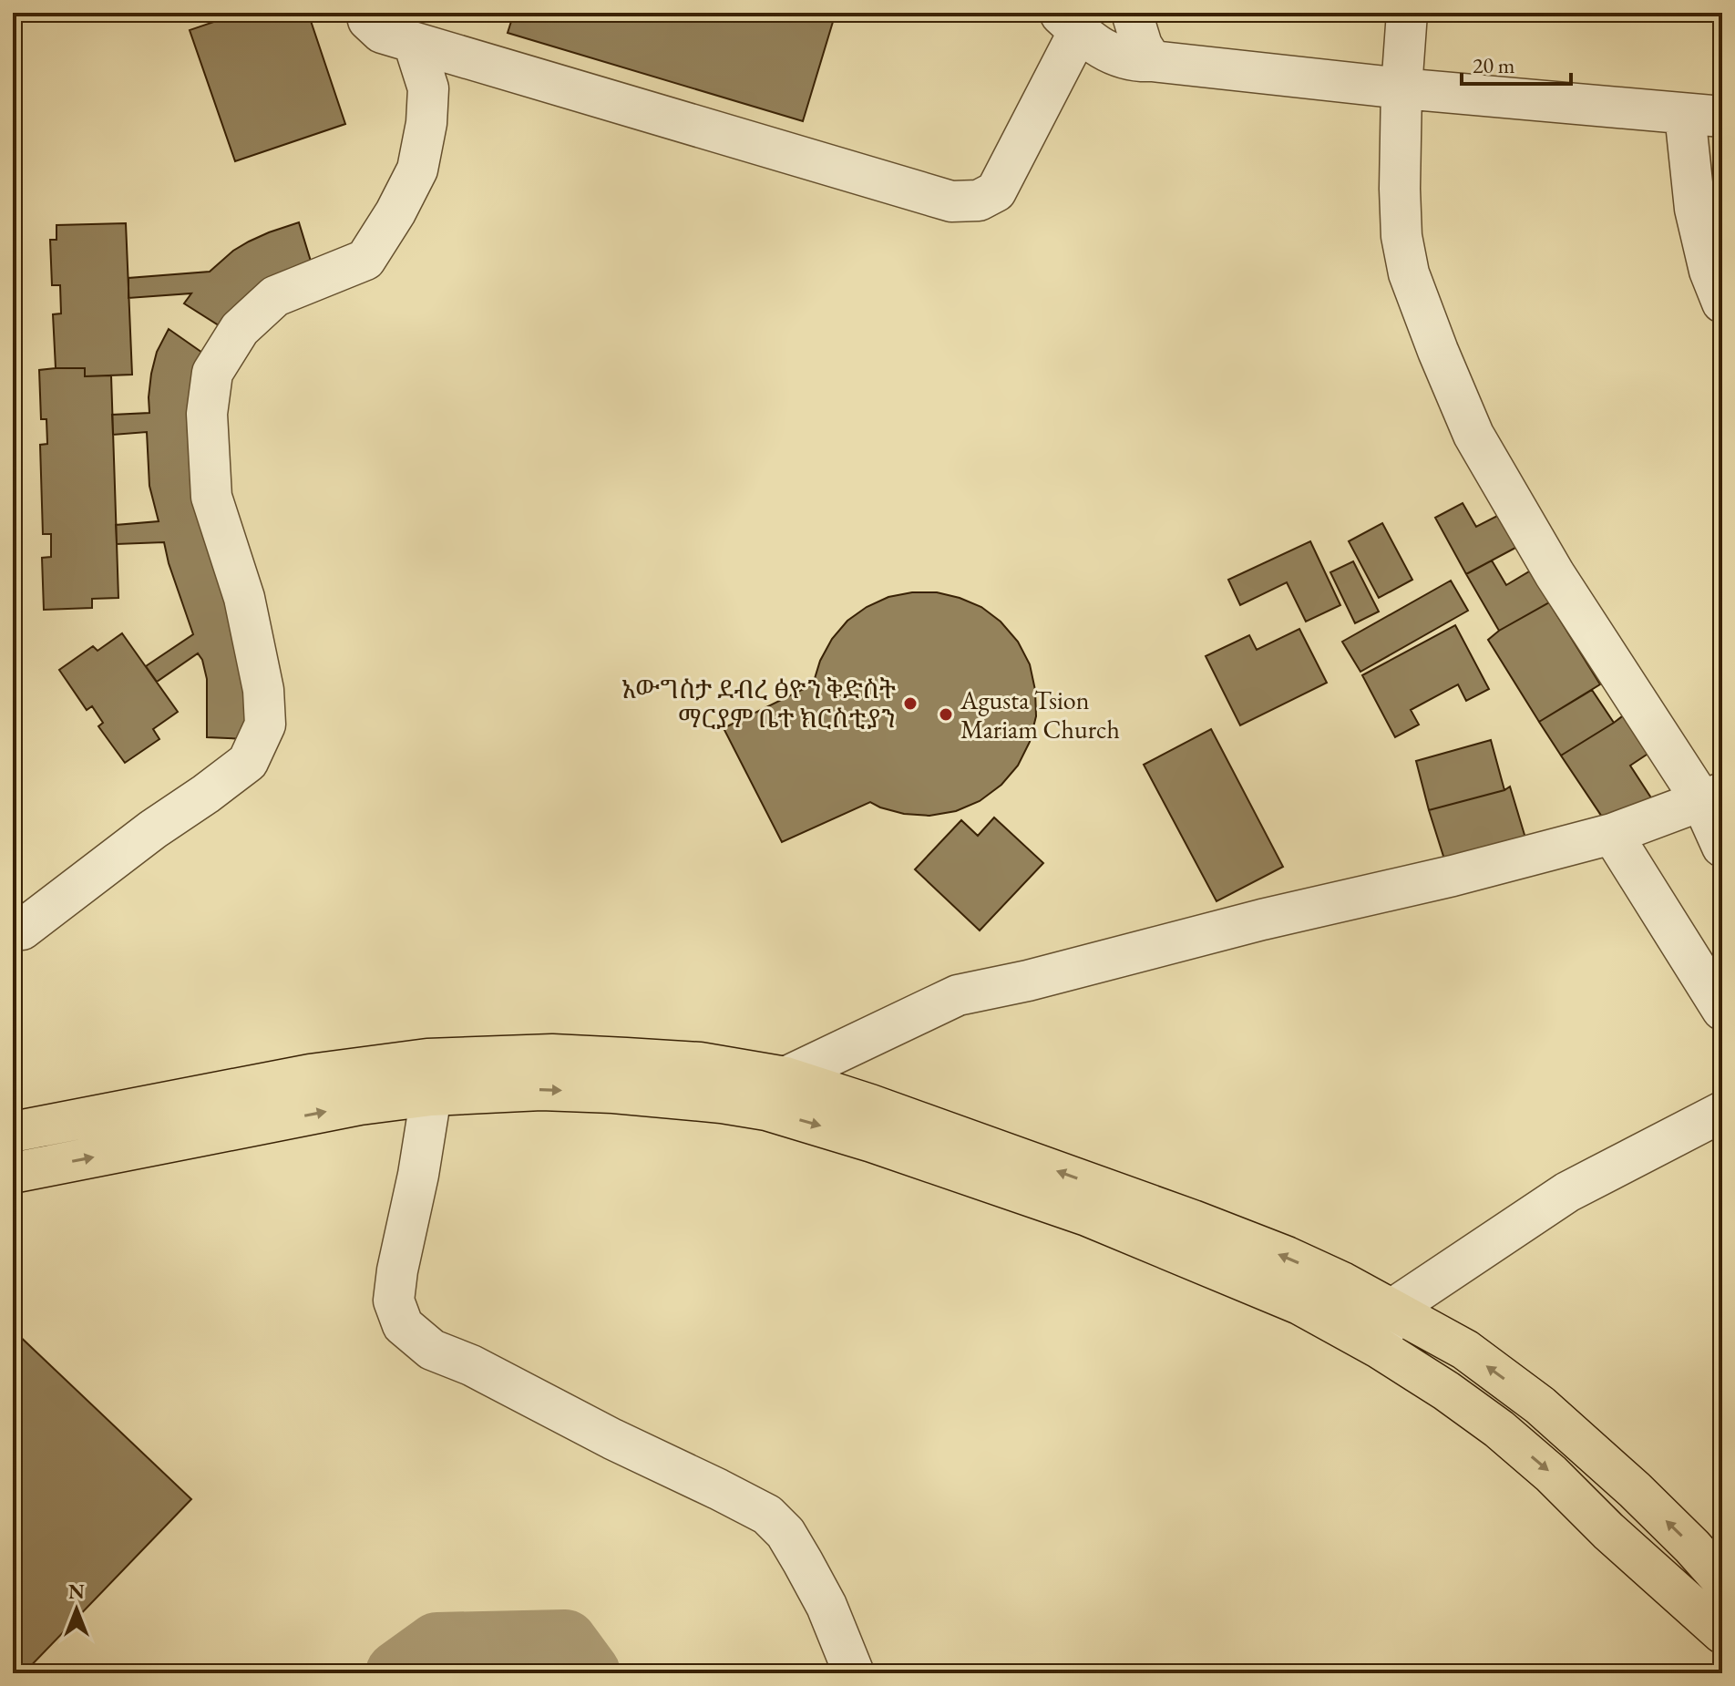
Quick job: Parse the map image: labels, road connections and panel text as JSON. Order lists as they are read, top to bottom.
{
  "places": ["አውግስታ ደብረ ፅዮን ቅድስት ማርያም ቤተ ክርስቲያን", "Agusta Tsion Mariam Church"],
  "scale_bar": "20 m",
  "north": "top"
}
